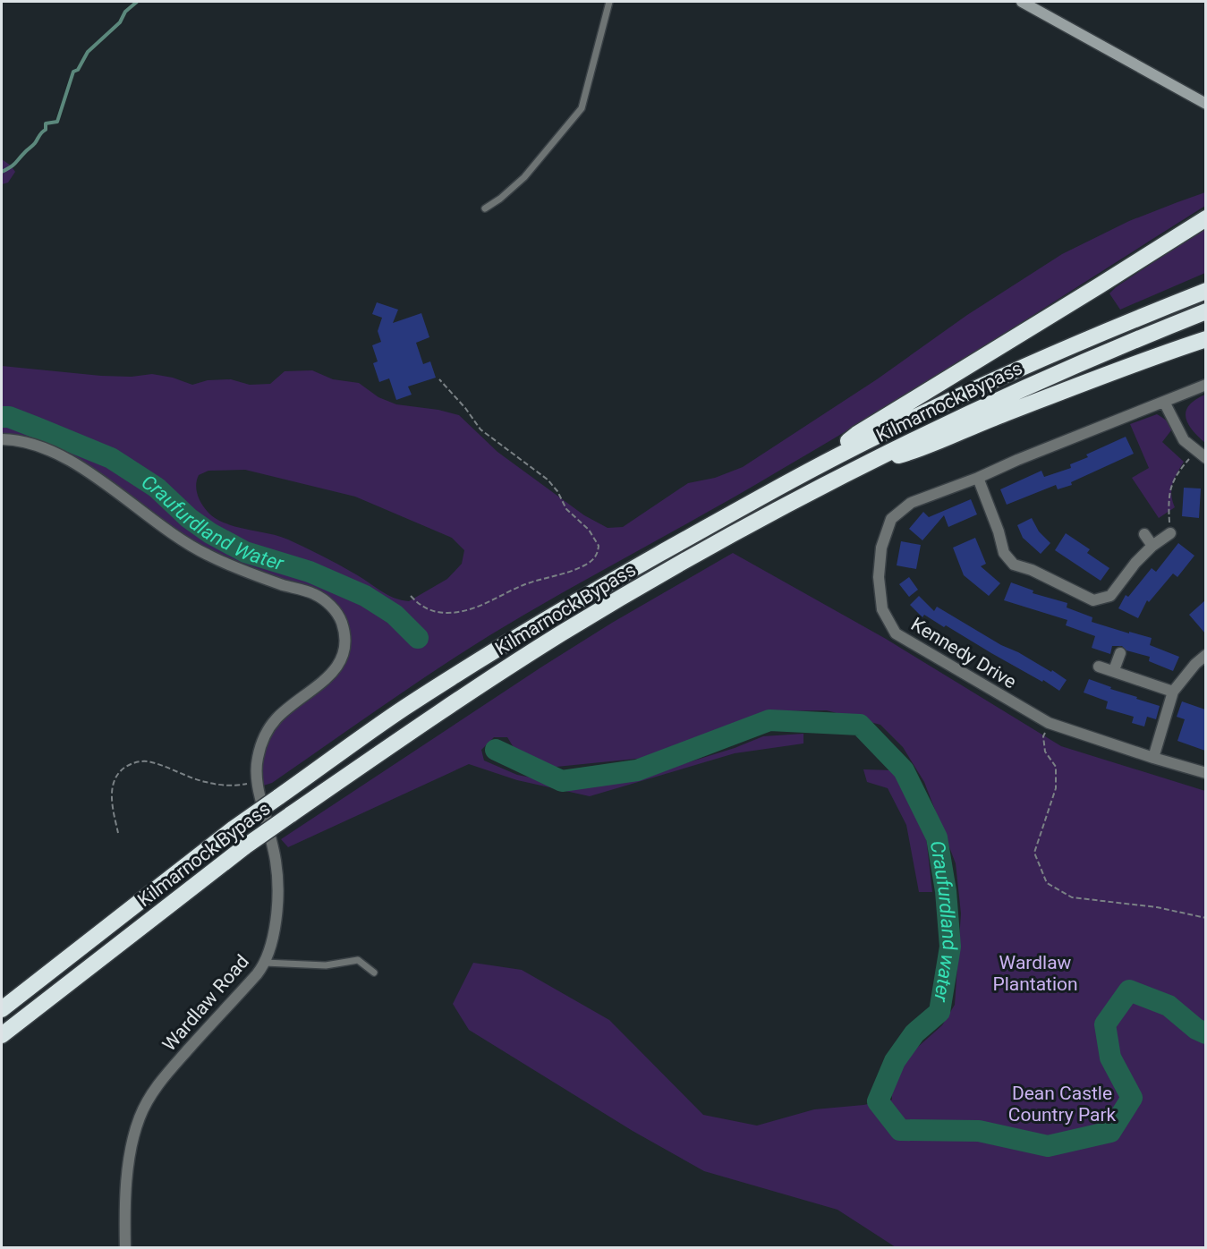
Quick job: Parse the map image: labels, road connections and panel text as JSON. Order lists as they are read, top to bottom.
{
  "streets": {
    "highway": ["Kilmarnock Bypass"],
    "street": ["Kennedy Drive", "Wardlaw Road"]
  },
  "water": ["Craufurdland Water", "Craufurdland water"],
  "parks": ["Wardlaw Plantation", "Dean Castle Country Park"]
}
